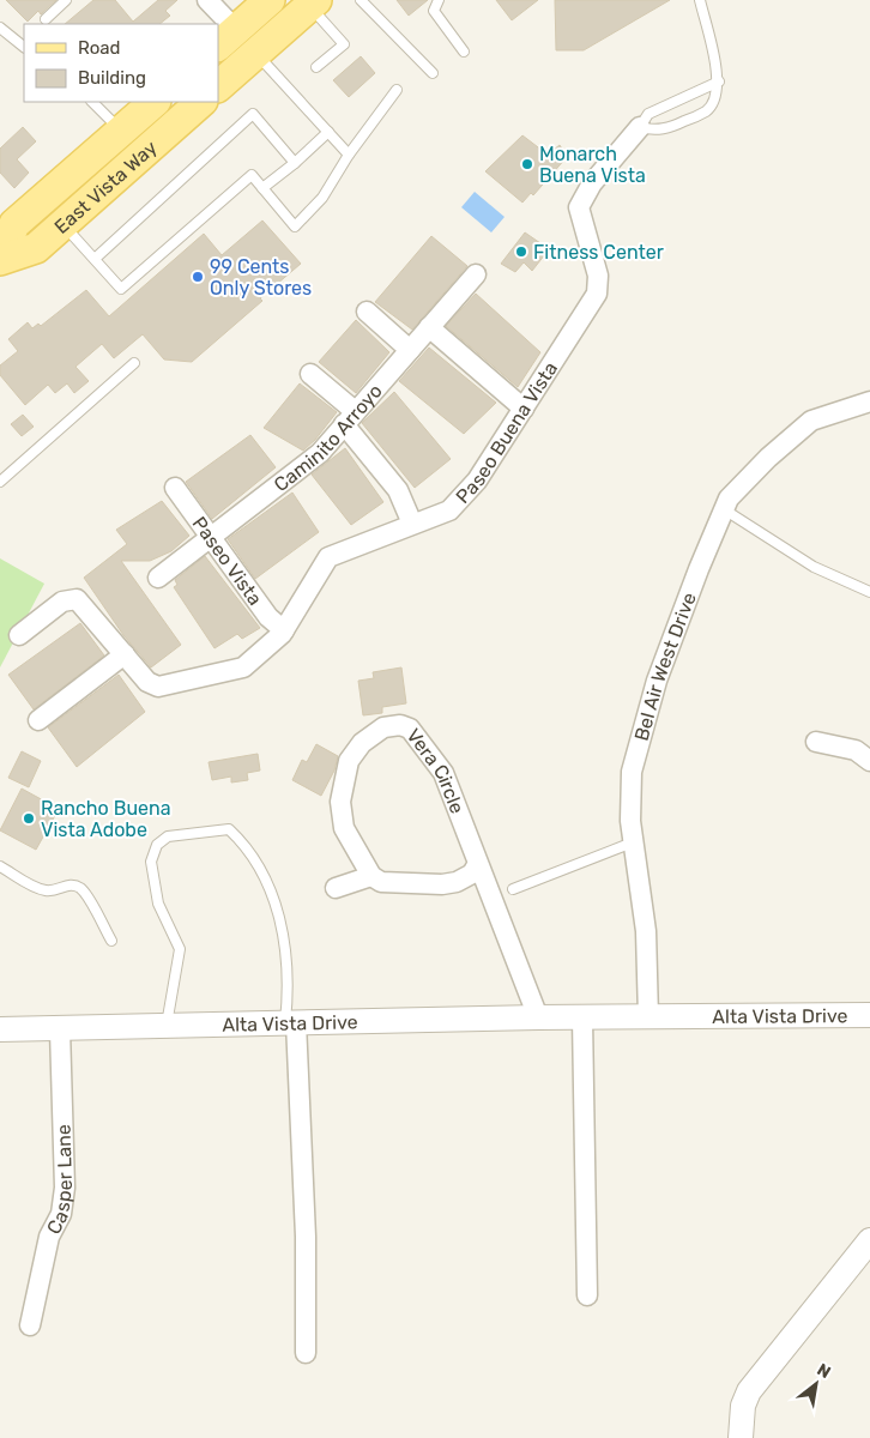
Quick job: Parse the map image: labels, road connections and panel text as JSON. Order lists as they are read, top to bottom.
{
  "streets": {
    "main road": ["East Vista Way"],
    "street": [
      "Paseo Buena Vista",
      "Caminito Arroyo",
      "Paseo Vista",
      "Bel Air West Drive",
      "Vera Circle",
      "Alta Vista Drive",
      "Casper Lane"
    ]
  },
  "crossings": [
    ["Paseo Buena Vista", "Paseo Vista"],
    ["Caminito Arroyo", "Paseo Vista"],
    ["Bel Air West Drive", "Alta Vista Drive"],
    ["Vera Circle", "Alta Vista Drive"],
    ["Alta Vista Drive", "Casper Lane"]
  ],
  "places": [
    "Monarch Buena Vista",
    "Fitness Center",
    "99 Cents Only Stores",
    "Rancho Buena Vista Adobe"
  ],
  "legend": ["Road", "Building"],
  "north": "top right"
}
